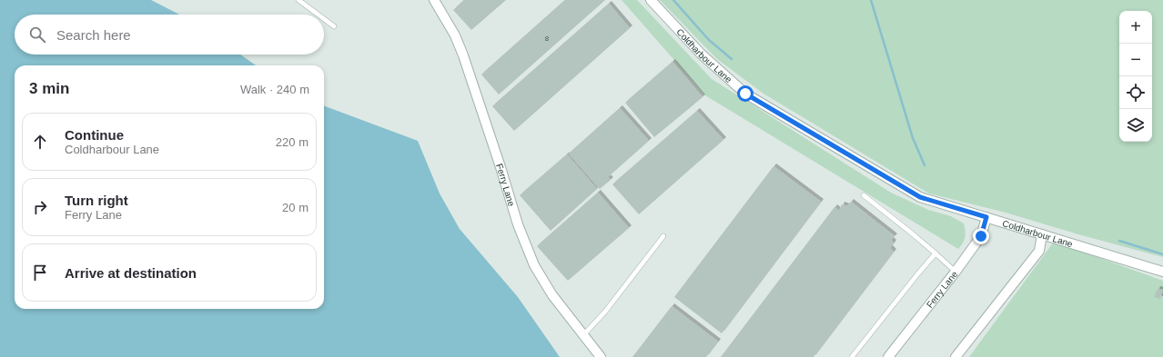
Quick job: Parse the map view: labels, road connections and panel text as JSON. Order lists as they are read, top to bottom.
{
  "streets": {
    "street": ["Coldharbour Lane", "Ferry Lane"]
  },
  "crossings": [
    ["Coldharbour Lane", "Ferry Lane"]
  ],
  "house_numbers": ["8"],
  "page": {
    "map_buttons": ["+", "−"],
    "search": "Search here",
    "heading": ["3 min", "Walk · 240 m"],
    "list": [
      ["Continue", "Coldharbour Lane", "220 m"],
      ["Turn right", "Ferry Lane", "20 m"],
      "Arrive at destination"
    ]
  }
}
